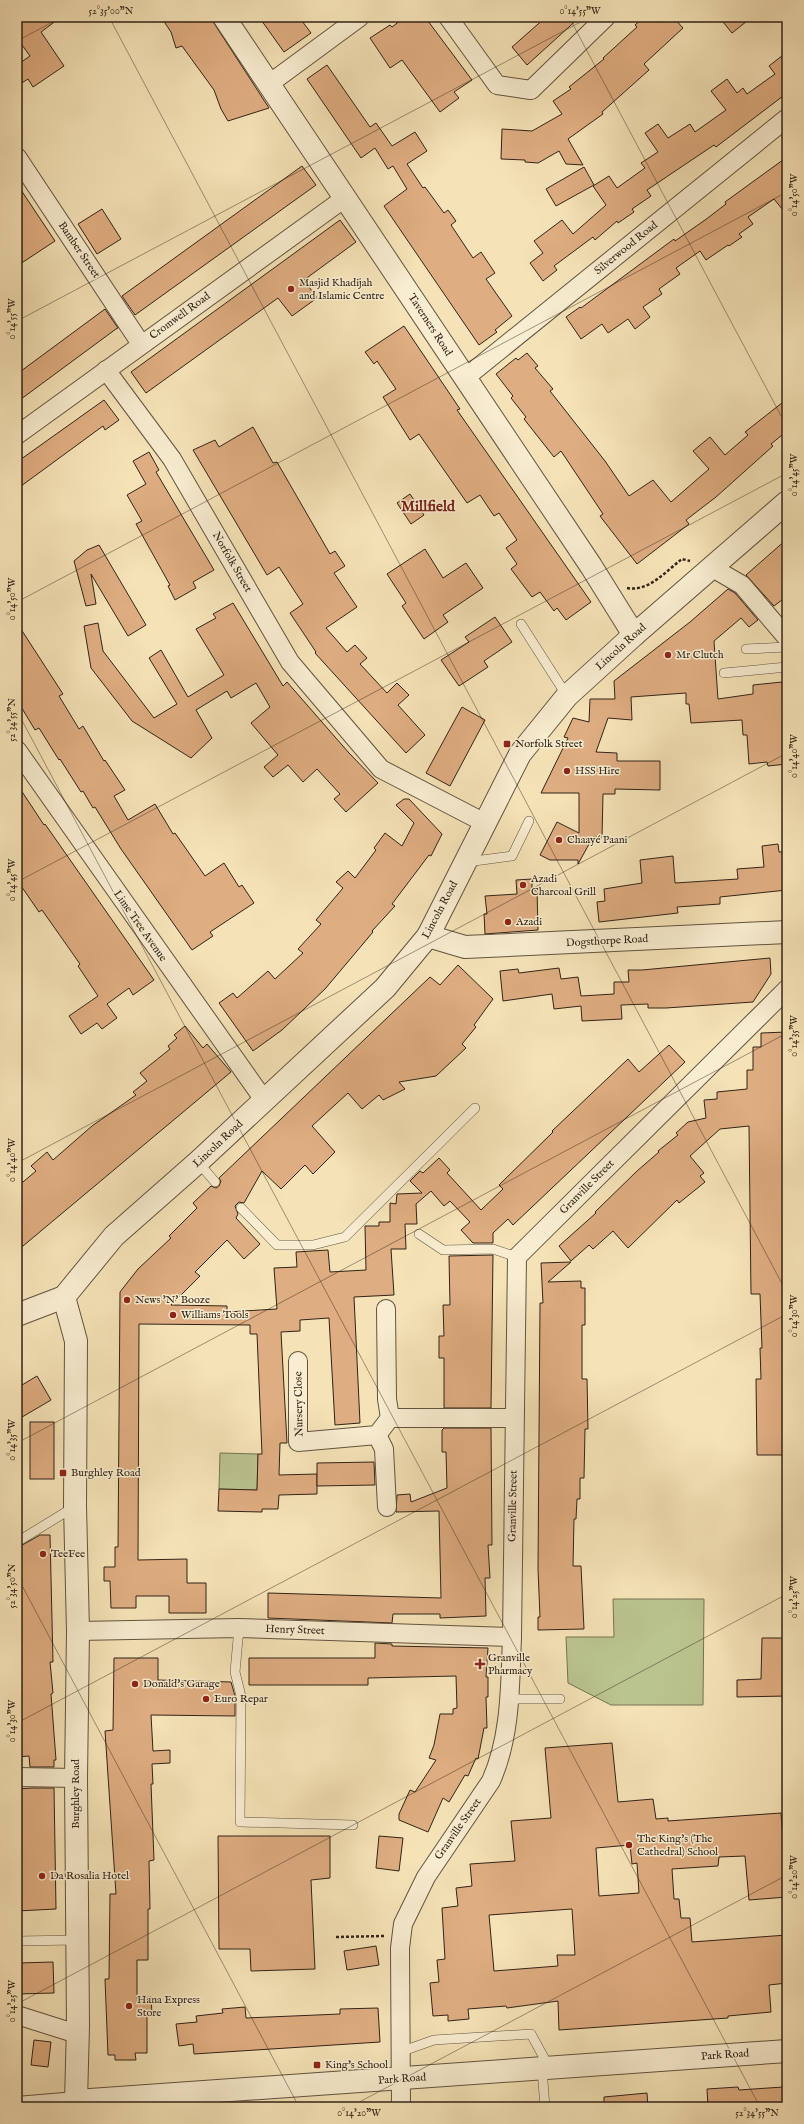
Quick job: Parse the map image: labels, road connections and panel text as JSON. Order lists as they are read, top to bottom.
{
  "streets": {
    "street": [
      "Silverwood Road",
      "Bamber Street",
      "Cromwell Road",
      "Taverners Road",
      "Norfolk Street",
      "Lincoln Road",
      "Lime Tree Avenue",
      "Dogsthorpe Road",
      "Granville Street",
      "Nursery Close",
      "Henry Street",
      "Burghley Road",
      "Park Road"
    ]
  },
  "crossings": [
    ["Silverwood Road", "Taverners Road"],
    ["Bamber Street", "Cromwell Road"],
    ["Cromwell Road", "Taverners Road"],
    ["Cromwell Road", "Norfolk Street"],
    ["Taverners Road", "Lincoln Road"],
    ["Norfolk Street", "Lincoln Road"],
    ["Lincoln Road", "Lime Tree Avenue"],
    ["Lincoln Road", "Dogsthorpe Road"],
    ["Lincoln Road", "Burghley Road"],
    ["Granville Street", "Henry Street"],
    ["Granville Street", "Park Road"],
    ["Henry Street", "Burghley Road"],
    ["Burghley Road", "Park Road"]
  ],
  "districts": ["Millfield"],
  "places": {
    "other": [
      "Masjid Khadijah and Islamic Centre",
      "Mr Clutch",
      "HSS Hire",
      "Chaayé Paani",
      "Azadi Charcoal Grill",
      "Azadi",
      "News 'N' Booze",
      "Williams Tools",
      "TeeFee",
      "Donald's Garage",
      "Euro Repar",
      "The King's (The Cathedral) School",
      "Da Rosalia Hotel",
      "Hana Express Store"
    ],
    "transit": ["Norfolk Street", "Burghley Road", "King's School"],
    "health": ["Granville Pharmacy"]
  },
  "coordinates": [
    "52°35'00\"N",
    "0°14'55\"W",
    "0°14'50\"W",
    "0°14'45\"W",
    "52°34'55\"N",
    "0°14'40\"W",
    "0°14'35\"W",
    "0°14'30\"W",
    "52°34'50\"N",
    "0°14'25\"W",
    "0°14'20\"W"
  ]
}
